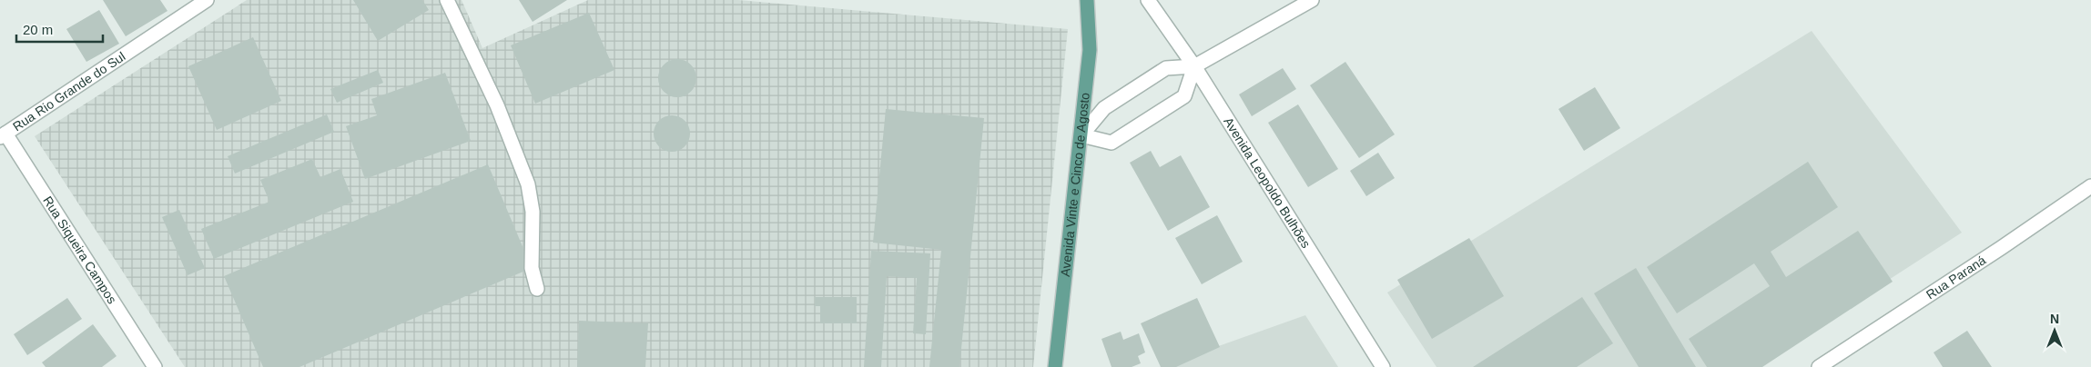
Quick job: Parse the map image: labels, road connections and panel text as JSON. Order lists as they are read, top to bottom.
{
  "streets": {
    "main road": ["Avenida Vinte e Cinco de Agosto"],
    "street": [
      "Rua Rio Grande do Sul",
      "Avenida Leopoldo Bulhões",
      "Rua Siqueira Campos",
      "Rua Paraná"
    ]
  },
  "crossings": [
    ["Rua Rio Grande do Sul", "Rua Siqueira Campos"]
  ],
  "scale_bar": "20 m",
  "north": "top"
}
